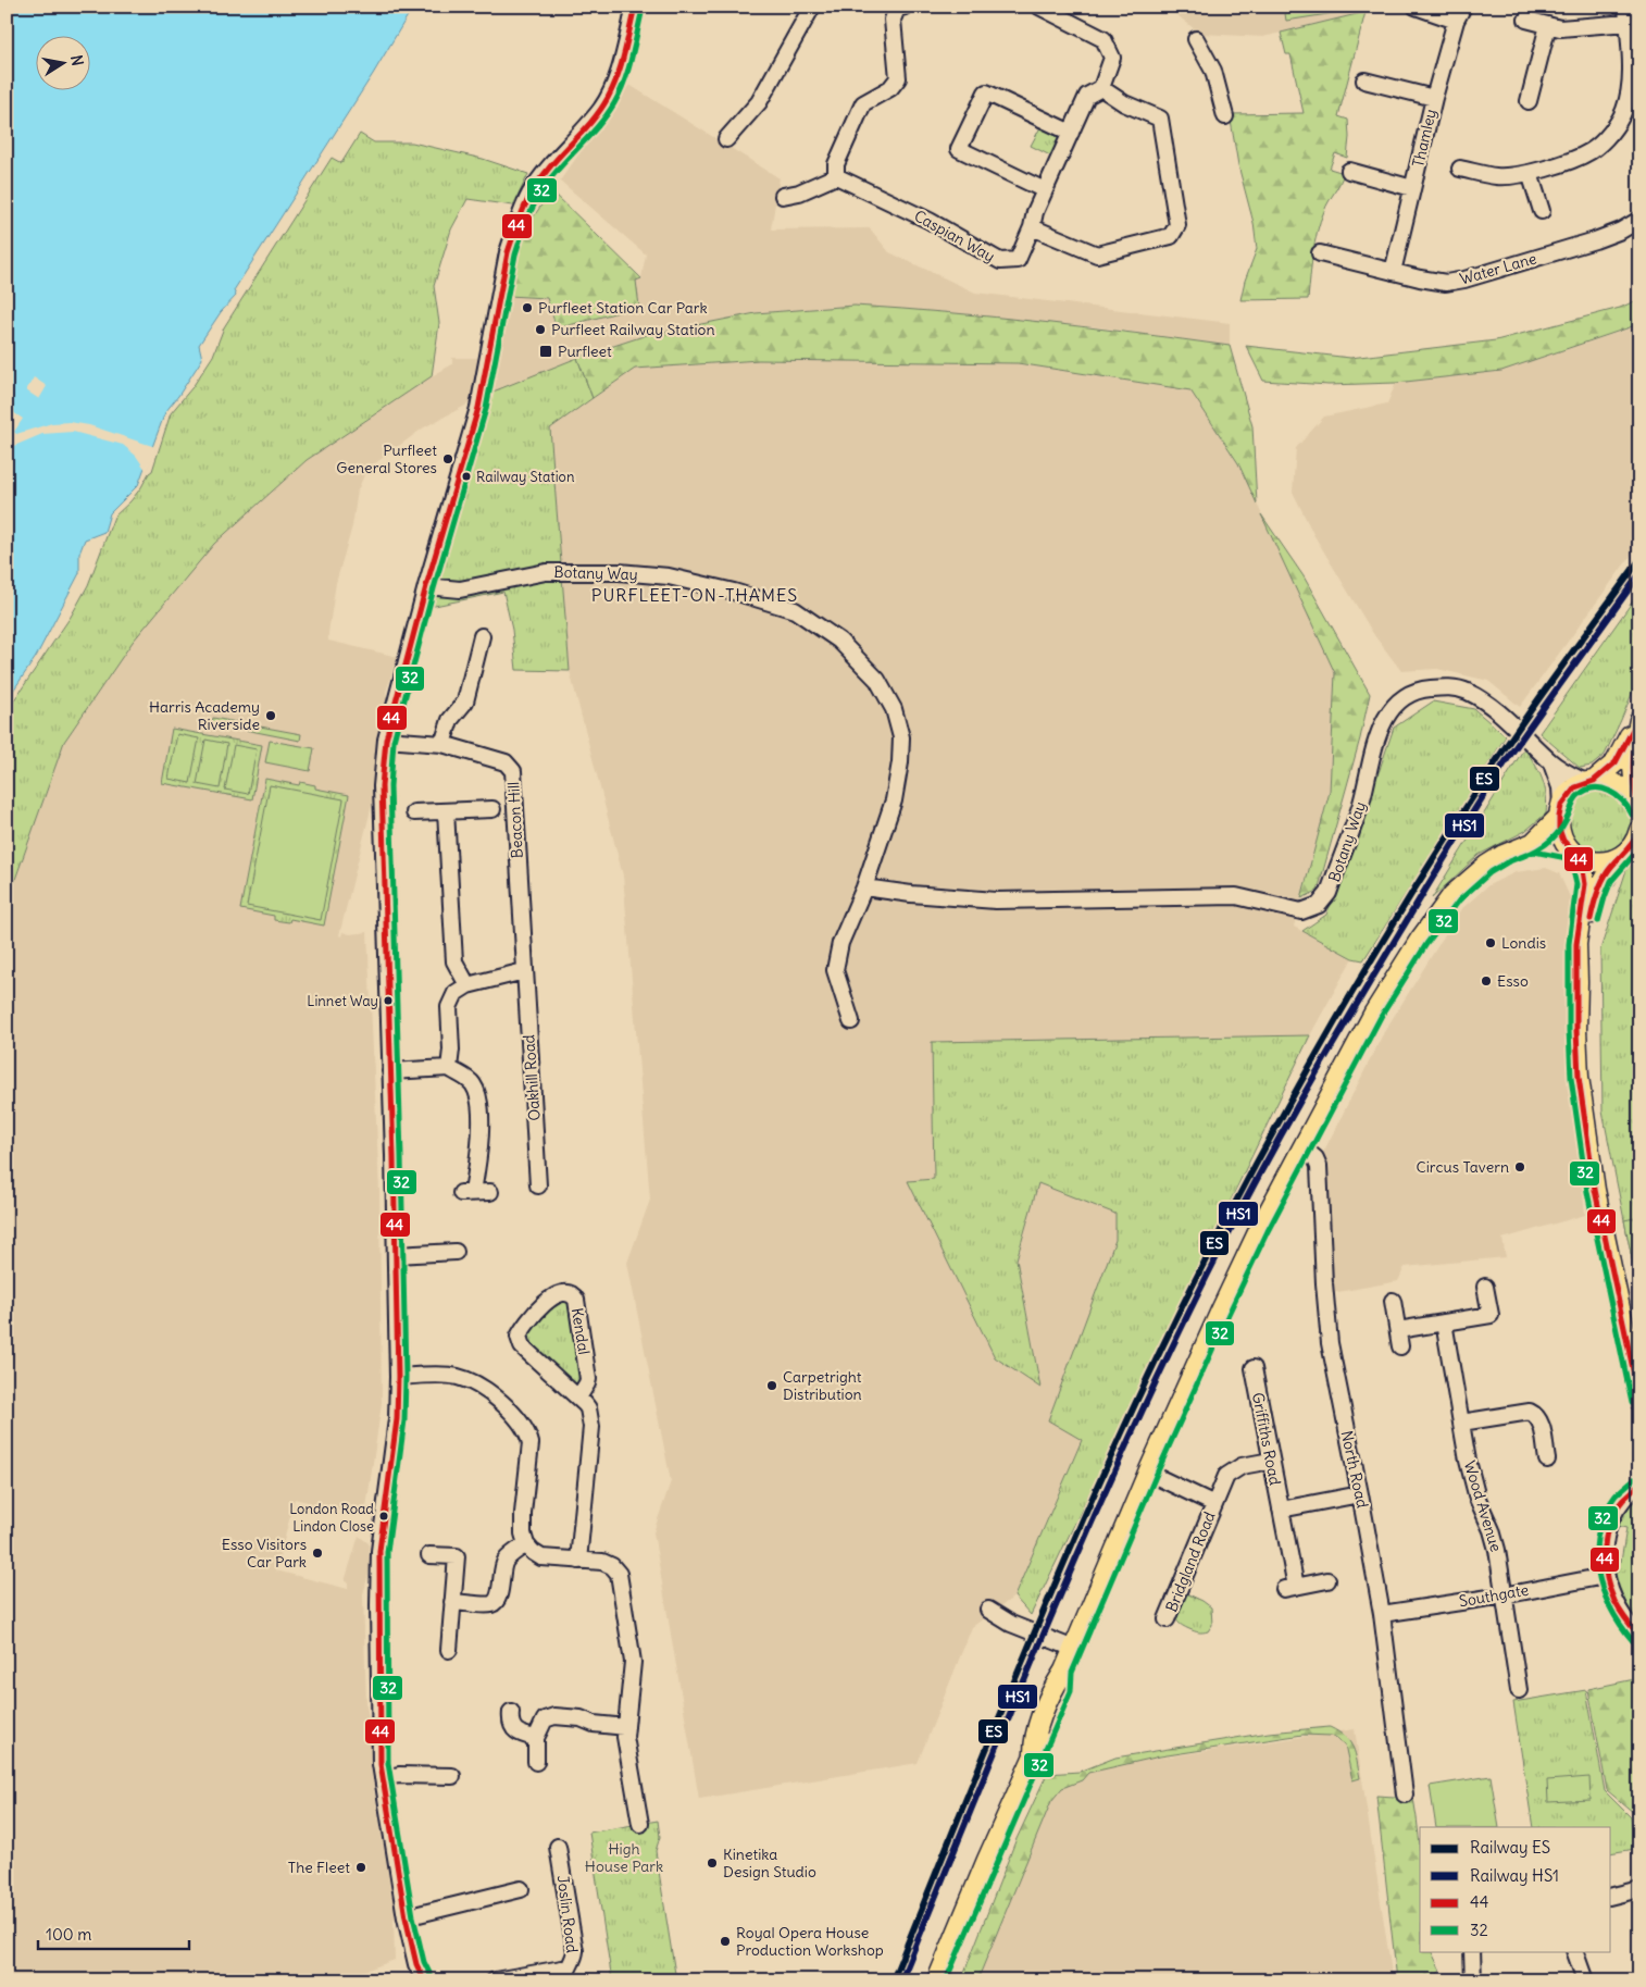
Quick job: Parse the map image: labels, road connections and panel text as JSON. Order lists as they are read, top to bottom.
{
  "streets": {
    "street": [
      "Thamley",
      "Caspian Way",
      "Water Lane",
      "Botany Way",
      "Beacon Hill",
      "Oakhill Road",
      "Kendal",
      "Griffiths Road",
      "North Road",
      "Wood Avenue",
      "Bridgland Road",
      "Southgate",
      "Joslin Road"
    ]
  },
  "crossings": [
    ["Thamley", "Water Lane"],
    ["Beacon Hill", "Oakhill Road"],
    ["Griffiths Road", "Bridgland Road"],
    ["North Road", "Southgate"],
    ["Wood Avenue", "Southgate"]
  ],
  "districts": ["PURFLEET-ON-THAMES"],
  "parks": ["High House Park"],
  "places": {
    "other": [
      "Purfleet Station Car Park",
      "Purfleet Railway Station",
      "Purfleet General Stores",
      "Railway Station",
      "Harris Academy Riverside",
      "Londis",
      "Esso",
      "Linnet Way",
      "Circus Tavern",
      "Carpetright Distribution",
      "London Road Lindon Close",
      "Esso Visitors Car Park",
      "Kinetika Design Studio",
      "The Fleet",
      "Royal Opera House Production Workshop"
    ],
    "transit": ["Purfleet"]
  },
  "lines": [
    "transit line 44",
    "transit line 32",
    "rail line ES",
    "rail line HS1"
  ],
  "legend": [
    "Railway ES",
    "Railway HS1",
    "44",
    "32"
  ],
  "scale_bar": "100 m",
  "north": "right"
}
